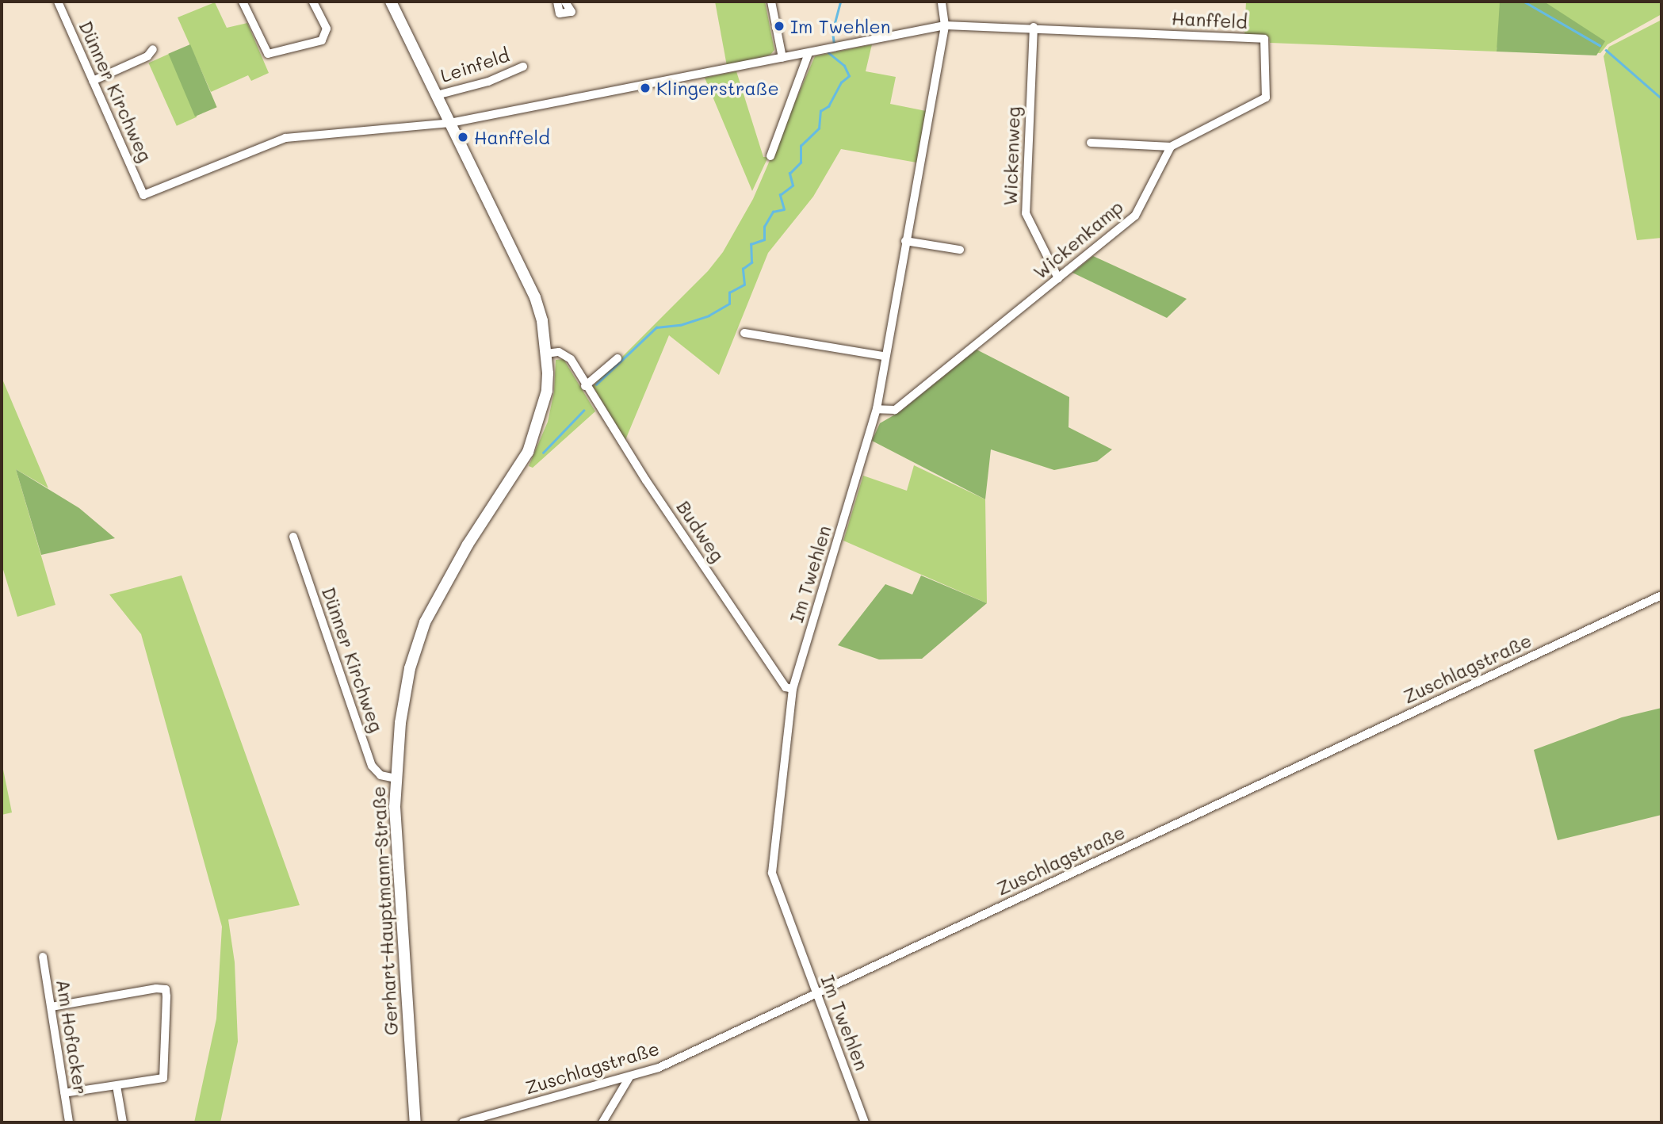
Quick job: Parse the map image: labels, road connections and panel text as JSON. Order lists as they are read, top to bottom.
{
  "streets": {
    "street": [
      "Hanffeld",
      "Leinfeld",
      "Dünner Kirchweg",
      "Wickenweg",
      "Wickenkamp",
      "Budweg",
      "Im Twehlen",
      "Zuschlagstraße",
      "Gerhart-Hauptmann-Straße",
      "Am Hofacker"
    ]
  },
  "crossings": [
    ["Hanffeld", "Dünner Kirchweg"],
    ["Hanffeld", "Wickenweg"],
    ["Hanffeld", "Wickenkamp"],
    ["Hanffeld", "Im Twehlen"],
    ["Hanffeld", "Gerhart-Hauptmann-Straße"],
    ["Leinfeld", "Gerhart-Hauptmann-Straße"],
    ["Dünner Kirchweg", "Gerhart-Hauptmann-Straße"],
    ["Wickenweg", "Wickenkamp"],
    ["Wickenkamp", "Im Twehlen"],
    ["Budweg", "Im Twehlen"],
    ["Budweg", "Gerhart-Hauptmann-Straße"],
    ["Im Twehlen", "Zuschlagstraße"]
  ],
  "places": ["Im Twehlen", "Klingerstraße", "Hanffeld"]
}
